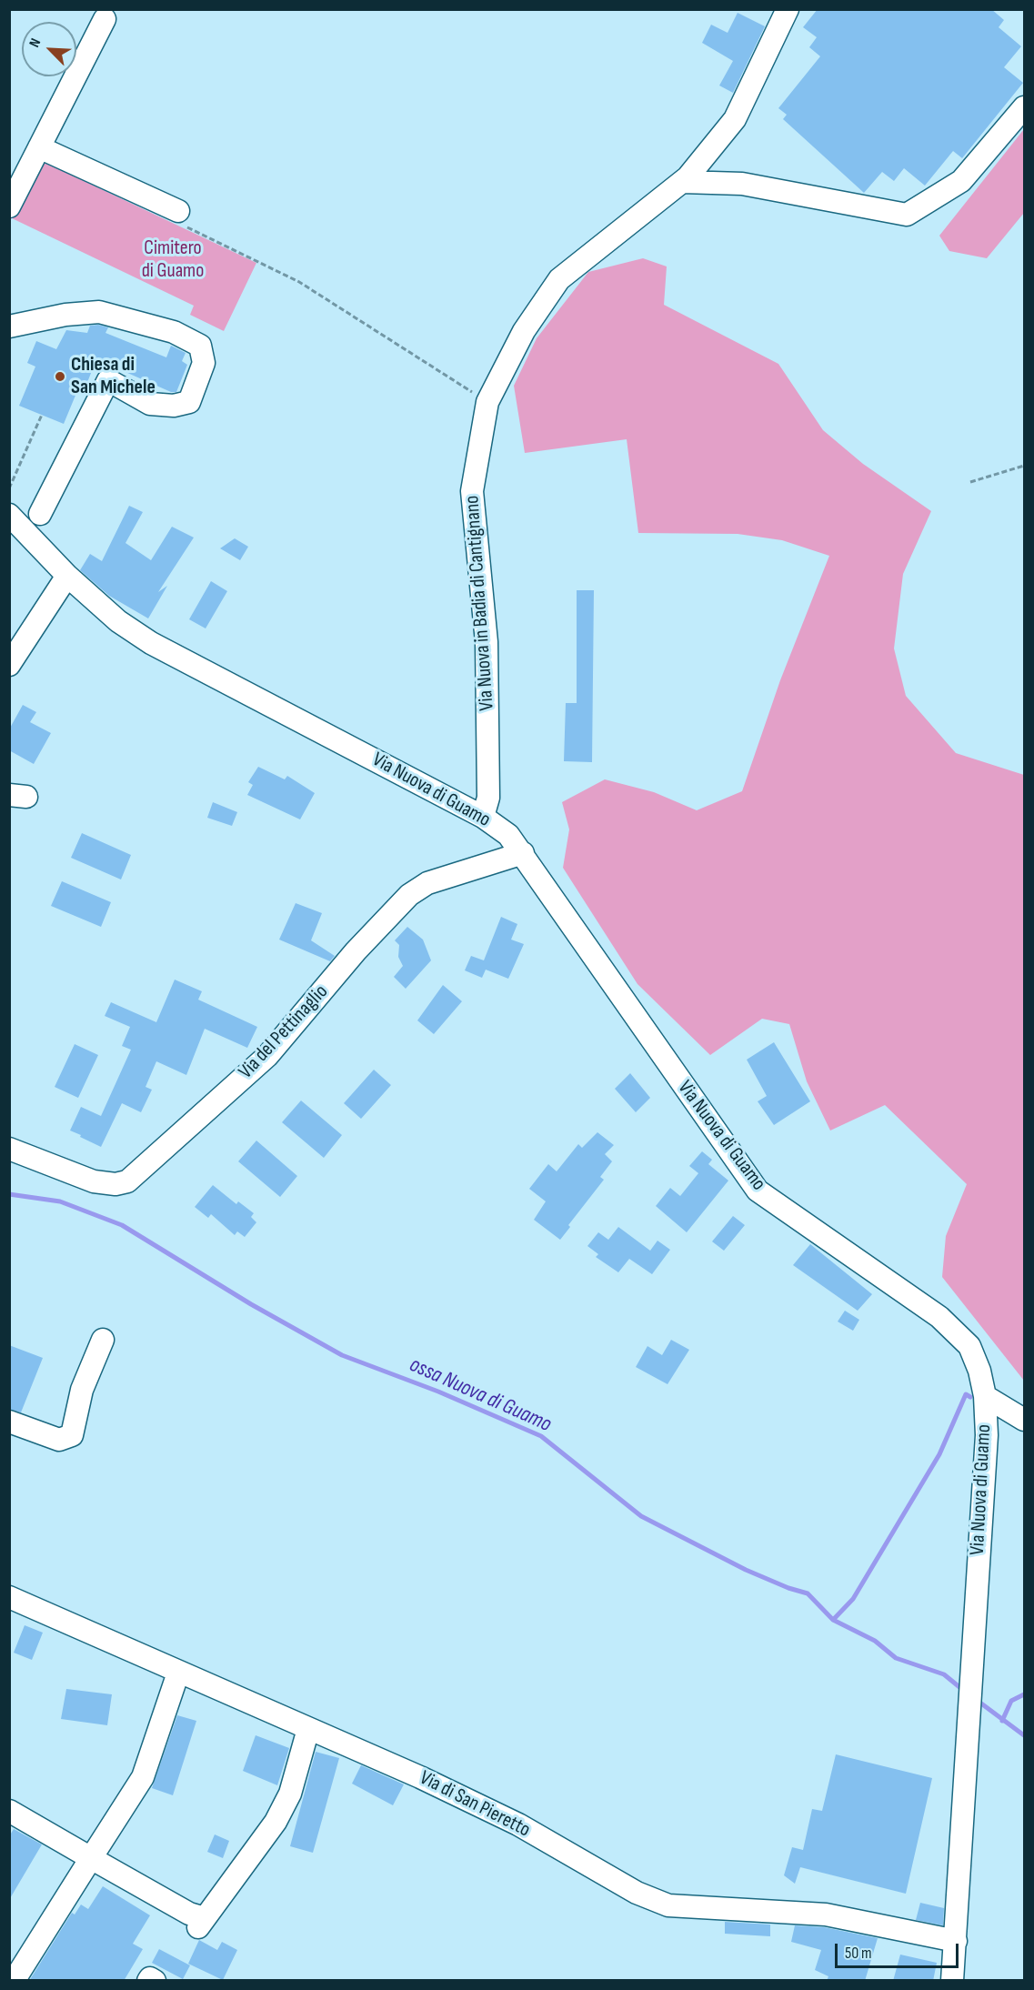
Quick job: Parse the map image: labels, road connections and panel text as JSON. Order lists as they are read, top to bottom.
{
  "streets": {
    "street": [
      "Via Nuova in Badia di Cantignano",
      "Via Nuova di Guamo",
      "Via del Pettinaglio",
      "Via di San Pieretto"
    ]
  },
  "crossings": [
    ["Via Nuova in Badia di Cantignano", "Via Nuova di Guamo"],
    ["Via Nuova di Guamo", "Via del Pettinaglio"],
    ["Via Nuova di Guamo", "Via di San Pieretto"]
  ],
  "water": ["ossa Nuova di Guamo"],
  "parks": ["Cimitero di Guamo"],
  "places": ["Chiesa di San Michele"],
  "scale_bar": "50 m",
  "north": "top left"
}
